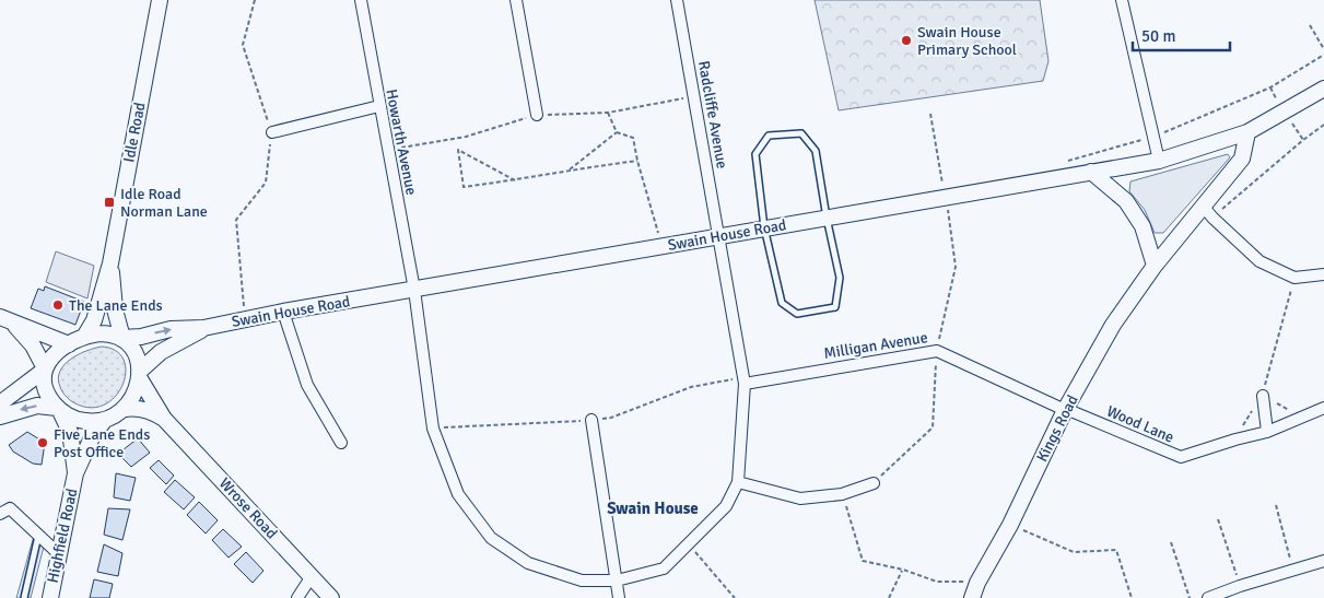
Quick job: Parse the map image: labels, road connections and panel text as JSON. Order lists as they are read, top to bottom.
{
  "streets": {
    "street": [
      "Radcliffe Avenue",
      "Idle Road",
      "Howarth Avenue",
      "Swain House Road",
      "Milligan Avenue",
      "Wood Lane",
      "Kings Road",
      "Wrose Road",
      "Highfield Road"
    ]
  },
  "crossings": [
    ["Radcliffe Avenue", "Howarth Avenue"],
    ["Radcliffe Avenue", "Swain House Road"],
    ["Radcliffe Avenue", "Milligan Avenue"],
    ["Idle Road", "Swain House Road"],
    ["Idle Road", "Wrose Road"],
    ["Idle Road", "Highfield Road"],
    ["Howarth Avenue", "Swain House Road"],
    ["Swain House Road", "Kings Road"],
    ["Swain House Road", "Wrose Road"],
    ["Swain House Road", "Highfield Road"],
    ["Milligan Avenue", "Wood Lane"],
    ["Milligan Avenue", "Kings Road"],
    ["Wood Lane", "Kings Road"],
    ["Wrose Road", "Highfield Road"]
  ],
  "districts": ["Swain House"],
  "places": {
    "other": ["Swain House Primary School", "The Lane Ends", "Five Lane Ends Post Office"],
    "transit": ["Idle Road Norman Lane"]
  },
  "scale_bar": "50 m"
}
